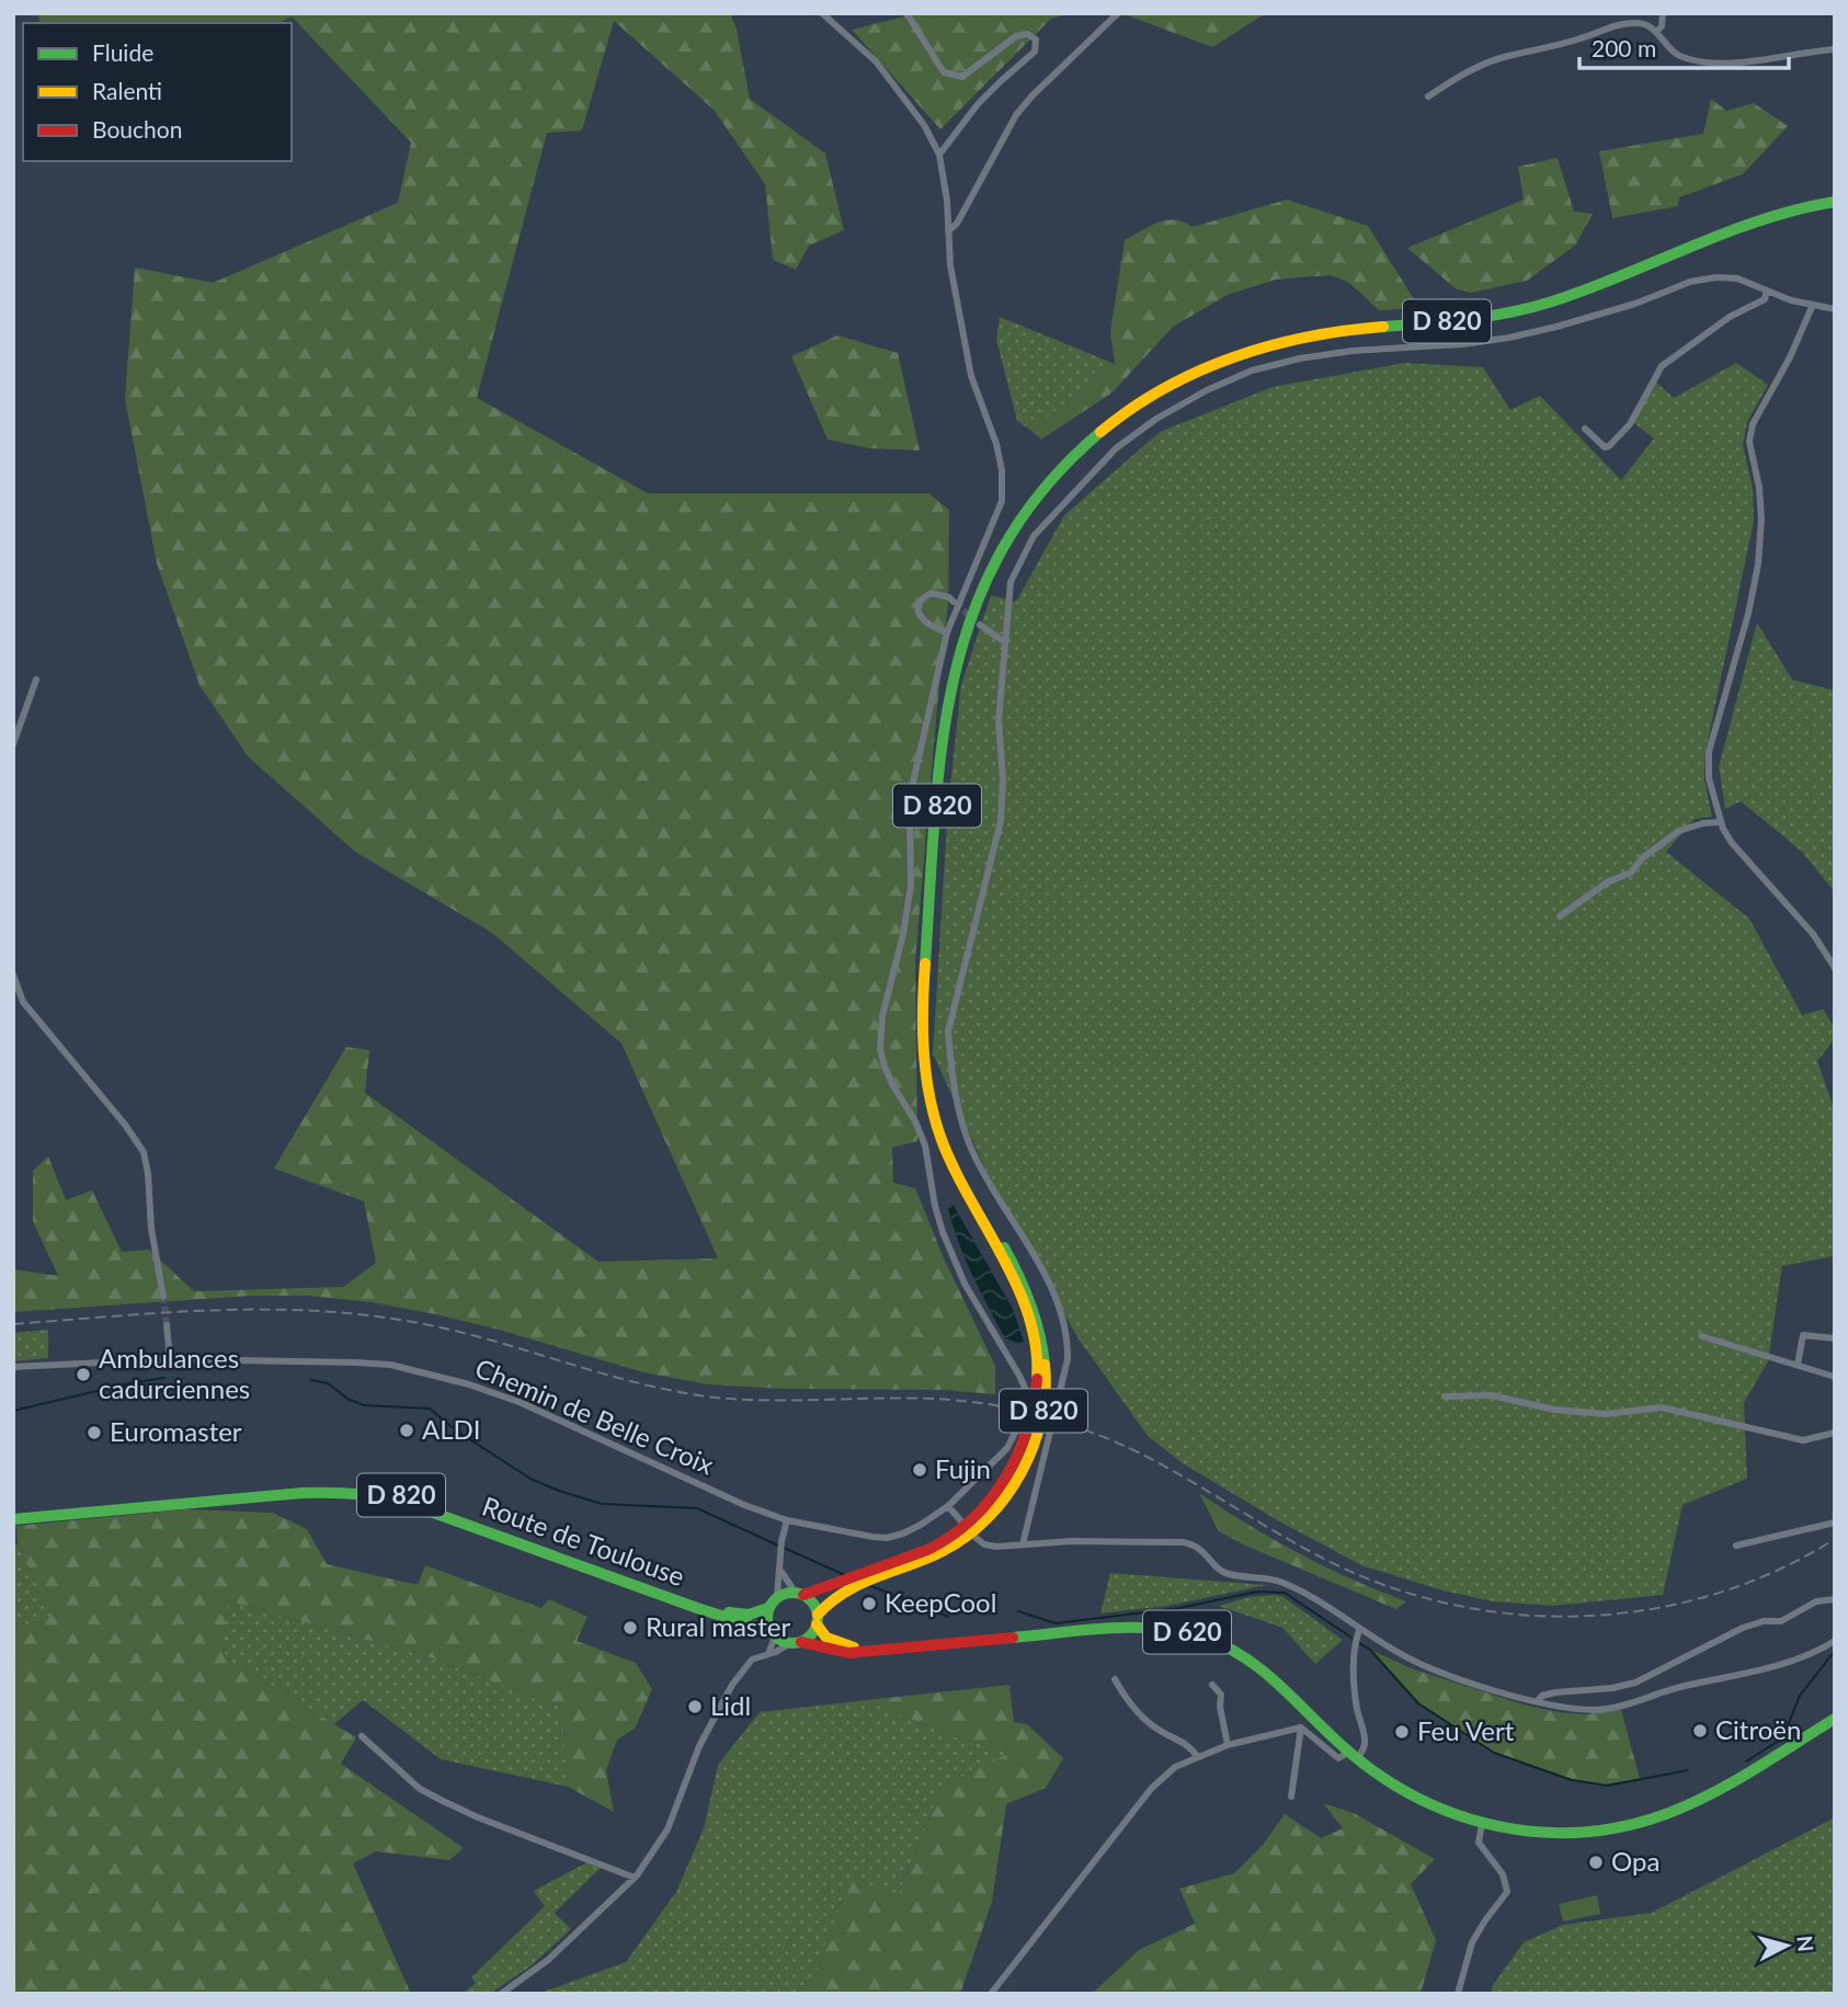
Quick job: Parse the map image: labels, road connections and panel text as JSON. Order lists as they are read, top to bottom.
{
  "streets": {
    "main road": ["D 820", "Route de Toulouse", "D 620"],
    "street": ["Chemin de Belle Croix"]
  },
  "crossings": [
    ["D 820", "Route de Toulouse"],
    ["D 820", "D 620"],
    ["Route de Toulouse", "D 620"]
  ],
  "places": [
    "Ambulances cadurciennes",
    "ALDI",
    "Euromaster",
    "Fujin",
    "KeepCool",
    "Rural master",
    "Lidl",
    "Citroën",
    "Feu Vert",
    "Opa"
  ],
  "legend": ["Fluide", "Ralenti", "Bouchon"],
  "scale_bar": "200 m",
  "north": "right"
}
